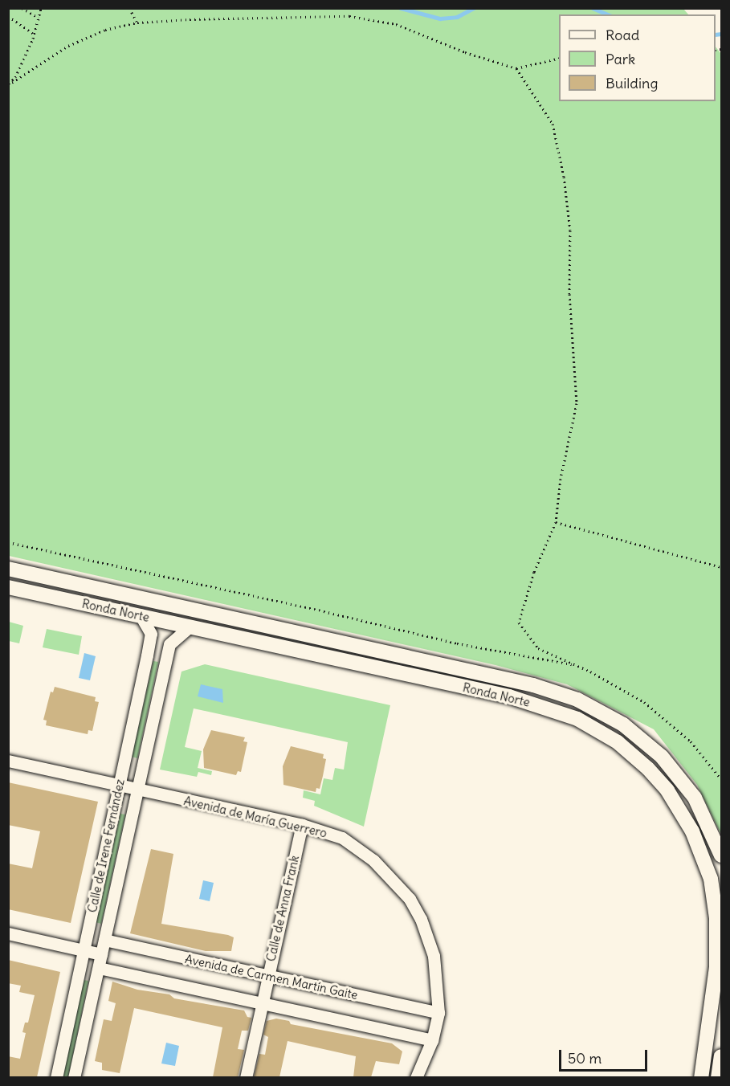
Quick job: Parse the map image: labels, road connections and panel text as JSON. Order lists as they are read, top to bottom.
{
  "streets": {
    "main road": ["Ronda Norte"],
    "street": [
      "Avenida de María Guerrero",
      "Calle de Irene Fernández",
      "Calle de Anna Frank",
      "Avenida de Carmen Martín Gaite"
    ]
  },
  "crossings": [
    ["Ronda Norte", "Calle de Irene Fernández"],
    ["Avenida de María Guerrero", "Calle de Irene Fernández"],
    ["Avenida de María Guerrero", "Calle de Anna Frank"],
    ["Avenida de María Guerrero", "Avenida de Carmen Martín Gaite"],
    ["Calle de Irene Fernández", "Avenida de Carmen Martín Gaite"],
    ["Calle de Anna Frank", "Avenida de Carmen Martín Gaite"]
  ],
  "legend": ["Road", "Park", "Building"],
  "scale_bar": "50 m"
}
